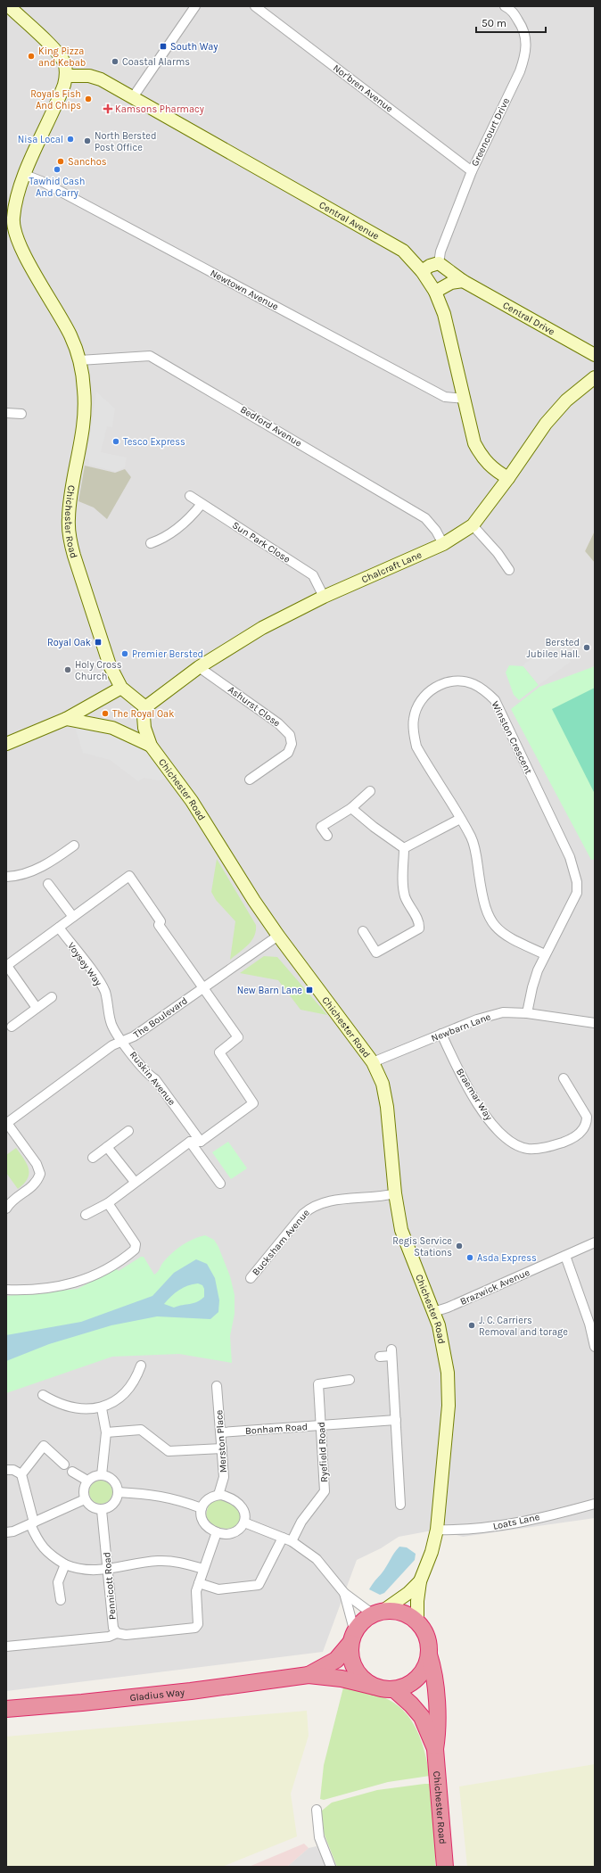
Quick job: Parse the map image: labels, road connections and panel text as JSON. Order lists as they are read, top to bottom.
{
  "streets": {
    "highway": ["Chichester Road", "Gladius Way"],
    "main road": ["Central Avenue", "Central Drive", "Chalcraft Lane"],
    "street": [
      "Nor'bren Avenue",
      "Greencourt Drive",
      "Newtown Avenue",
      "Bedford Avenue",
      "Sun Park Close",
      "Ashurst Close",
      "Winston Crescent",
      "Voysey Way",
      "The Boulevard",
      "Newbarn Lane",
      "Ruskin Avenue",
      "Braemar Way",
      "Bucksham Avenue",
      "Brazwick Avenue",
      "Bonham Road",
      "Merston Place",
      "Ryefield Road",
      "Loats Lane",
      "Pennicott Road"
    ]
  },
  "crossings": [
    ["Nor'bren Avenue", "Greencourt Drive"],
    ["Central Avenue", "Newtown Avenue"],
    ["Central Avenue", "Central Drive"],
    ["Central Avenue", "Chichester Road"],
    ["Central Avenue", "Chalcraft Lane"],
    ["Newtown Avenue", "Chichester Road"],
    ["Bedford Avenue", "Chichester Road"],
    ["Bedford Avenue", "Chalcraft Lane"],
    ["Chichester Road", "Chalcraft Lane"],
    ["Chichester Road", "The Boulevard"],
    ["Chichester Road", "Newbarn Lane"],
    ["Chichester Road", "Bucksham Avenue"],
    ["Chichester Road", "Brazwick Avenue"],
    ["Chichester Road", "Loats Lane"],
    ["Chichester Road", "Gladius Way"],
    ["Sun Park Close", "Chalcraft Lane"],
    ["Chalcraft Lane", "Ashurst Close"],
    ["Winston Crescent", "Newbarn Lane"],
    ["Voysey Way", "The Boulevard"],
    ["Voysey Way", "Ruskin Avenue"],
    ["The Boulevard", "Ruskin Avenue"],
    ["Newbarn Lane", "Braemar Way"],
    ["Bonham Road", "Merston Place"],
    ["Bonham Road", "Ryefield Road"],
    ["Merston Place", "Pennicott Road"]
  ],
  "places": {
    "transit": ["South Way", "Royal Oak", "New Barn Lane"],
    "other": [
      "King Pizza and Kebab",
      "Coastal Alarms",
      "Royals Fish And Chips",
      "Nisa Local",
      "North Bersted Post Office",
      "Sanchos",
      "Tawhid Cash And Carry",
      "Tesco Express",
      "Bersted Jubilee Hall.",
      "Premier Bersted",
      "Holy Cross Church",
      "The Royal Oak",
      "Regis Service Stations",
      "Asda Express",
      "J. C. Carriers Removal and torage"
    ],
    "health": ["Kamsons Pharmacy"]
  },
  "scale_bar": "50 m"
}
